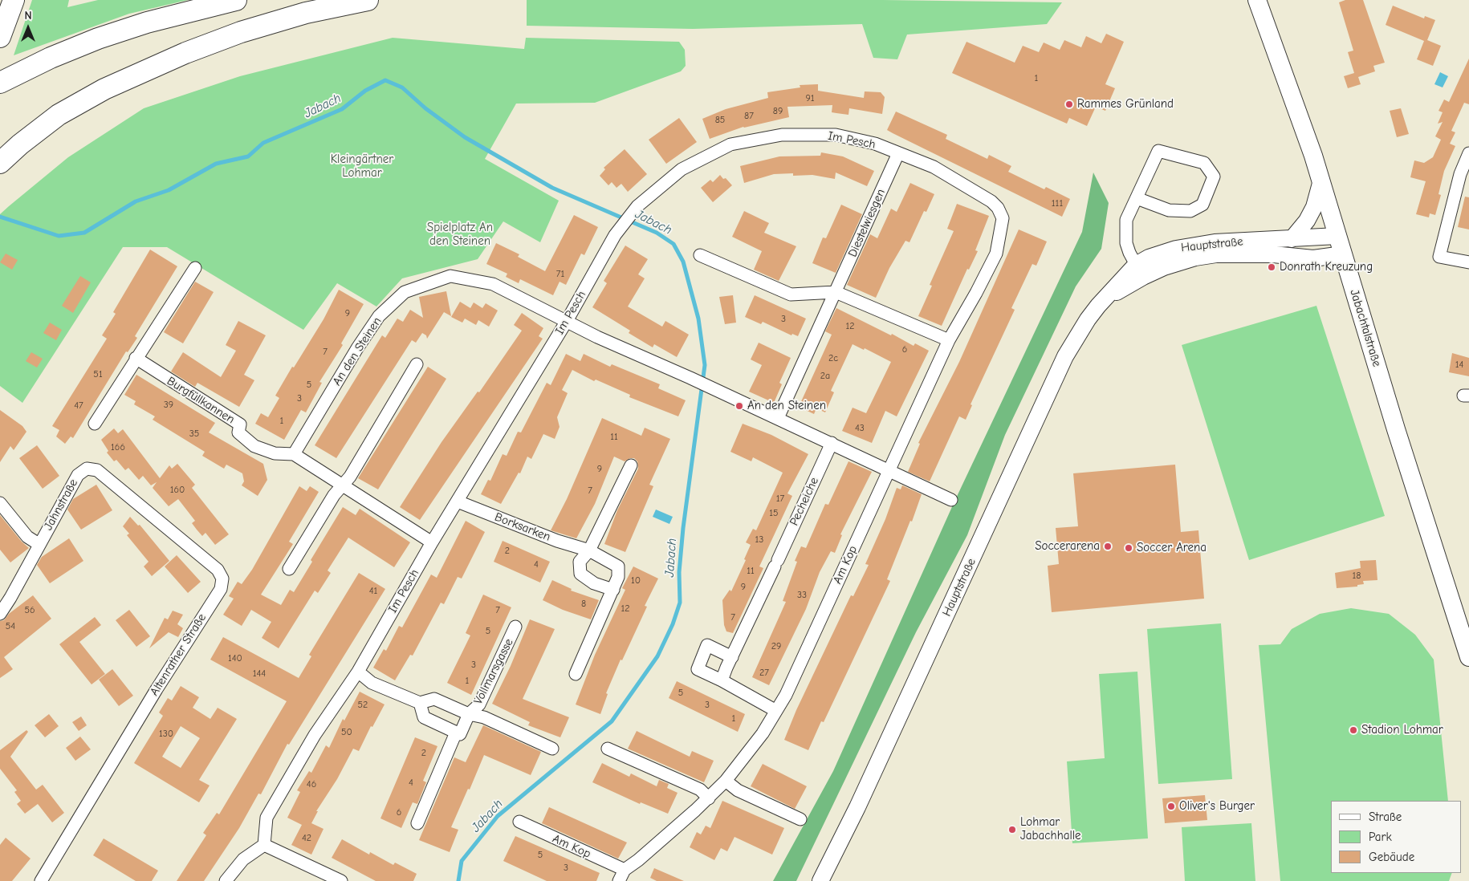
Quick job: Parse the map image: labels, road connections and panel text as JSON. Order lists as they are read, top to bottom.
{
  "streets": {
    "main road": ["Hauptstraße", "Jabachtalstraße"],
    "street": [
      "Im Pesch",
      "Diestelwiesgen",
      "An den Steinen",
      "Burgfüllkannen",
      "Pecheiche",
      "Jahnstraße",
      "Borksarken",
      "Am Kop",
      "Altenrather Straße",
      "Vollmarsgasse"
    ]
  },
  "crossings": [
    ["Im Pesch", "Diestelwiesgen"],
    ["Im Pesch", "An den Steinen"],
    ["Im Pesch", "Borksarken"],
    ["Im Pesch", "Am Kop"],
    ["Im Pesch", "Vollmarsgasse"],
    ["Diestelwiesgen", "An den Steinen"],
    ["Hauptstraße", "Jabachtalstraße"],
    ["An den Steinen", "Burgfüllkannen"],
    ["An den Steinen", "Pecheiche"],
    ["An den Steinen", "Am Kop"],
    ["Jahnstraße", "Altenrather Straße"]
  ],
  "water": ["Jabach"],
  "parks": ["Kleingärtner Lohmar", "Spielplatz An den Steinen"],
  "places": [
    "Rammes Grünland",
    "Donrath Kreuzung",
    "An den Steinen",
    "Soccerarena",
    "Soccer Arena",
    "Stadion Lohmar",
    "Oliver's Burger",
    "Lohmar Jabachhalle"
  ],
  "house_numbers": [
    "1",
    "91",
    "89",
    "87",
    "85",
    "111",
    "71",
    "9",
    "3",
    "12",
    "6",
    "7",
    "2c",
    "14",
    "51",
    "2a",
    "5",
    "3",
    "39",
    "47",
    "1",
    "43",
    "35",
    "11",
    "166",
    "9",
    "160",
    "7",
    "17",
    "15",
    "13",
    "2",
    "4",
    "11",
    "18",
    "10",
    "9",
    "41",
    "33",
    "8",
    "12",
    "56",
    "7",
    "7",
    "54",
    "5",
    "29",
    "140",
    "3",
    "27",
    "144",
    "1",
    "5",
    "52",
    "3",
    "1",
    "50",
    "130",
    "2",
    "4",
    "46",
    "6",
    "42",
    "5",
    "3"
  ],
  "legend": ["Straße", "Park", "Gebäude"],
  "north": "top"
}
